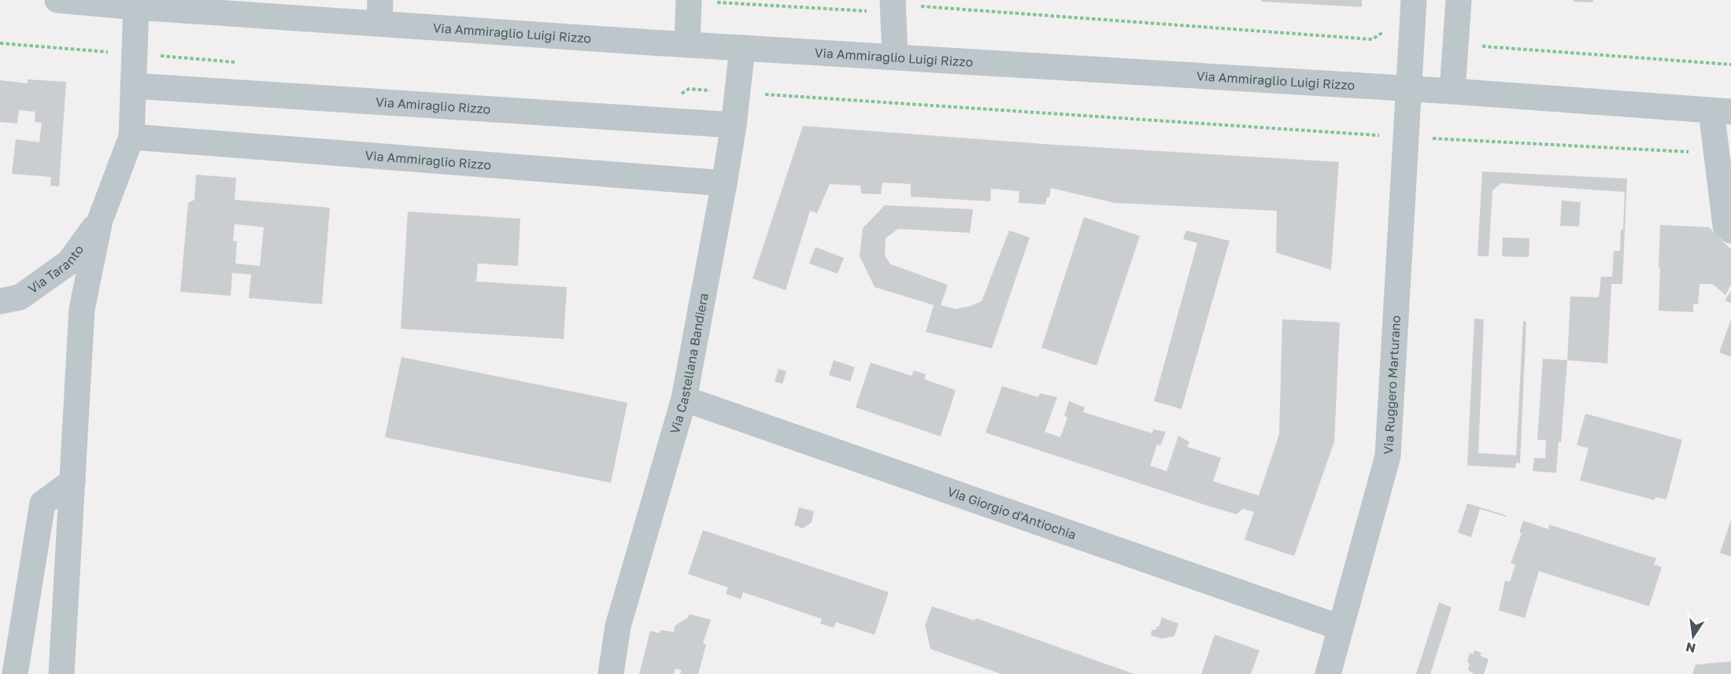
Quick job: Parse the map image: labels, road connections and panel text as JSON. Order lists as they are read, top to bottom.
{
  "streets": {
    "street": [
      "Via Ammiraglio Luigi Rizzo",
      "Via Amiraglio Rizzo",
      "Via Ammiraglio Rizzo",
      "Via Taranto",
      "Via Castellana Bandiera",
      "Via Ruggero Marturano",
      "Via Giorgio d'Antiochia"
    ]
  },
  "crossings": [
    ["Via Ammiraglio Luigi Rizzo", "Via Castellana Bandiera"],
    ["Via Ammiraglio Luigi Rizzo", "Via Ruggero Marturano"],
    ["Via Amiraglio Rizzo", "Via Castellana Bandiera"],
    ["Via Ammiraglio Rizzo", "Via Castellana Bandiera"],
    ["Via Castellana Bandiera", "Via Giorgio d'Antiochia"],
    ["Via Ruggero Marturano", "Via Giorgio d'Antiochia"]
  ],
  "north": "bottom"
}
